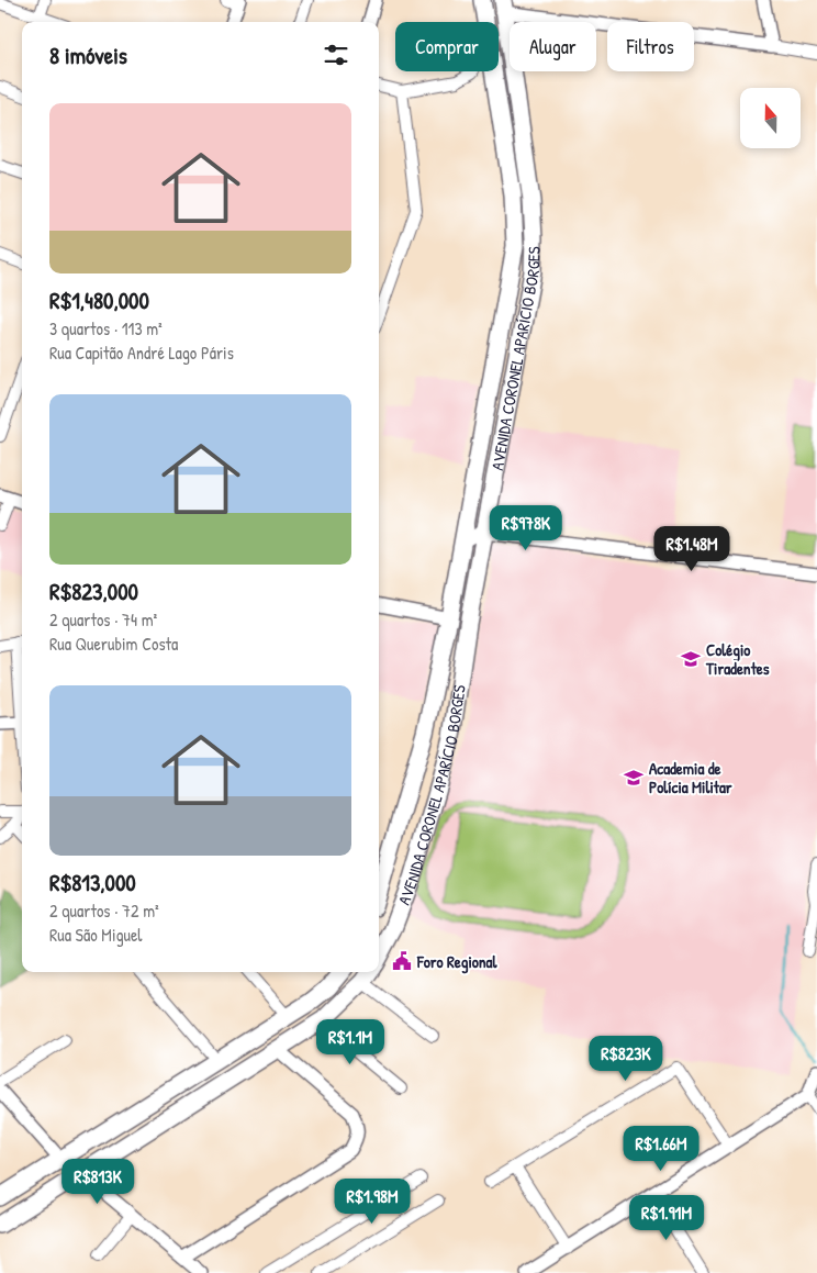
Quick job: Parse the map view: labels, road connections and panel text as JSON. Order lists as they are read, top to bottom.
{
  "streets": {
    "main road": ["AVENIDA CORONEL APARÍCIO BORGES"]
  },
  "places": {
    "school or university": ["Colégio Tiradentes", "Academia de Polícia Militar"],
    "public building": ["Foro Regional"]
  },
  "north": "top",
  "page": {
    "chip": ["Comprar", "Alugar", "Filtros"],
    "heading": "8 imóveis",
    "list": [
      {
        "name": "R$1,480,000",
        "note": "3 quartos · 113 m² · Rua Capitão André Lago Páris"
      },
      {
        "name": "R$823,000",
        "note": "2 quartos · 74 m² · Rua Querubim Costa"
      },
      {
        "name": "R$813,000",
        "note": "2 quartos · 72 m² · Rua São Miguel"
      }
    ],
    "price": [
      "R$978K",
      "R$1.48M",
      "R$1.1M",
      "R$823K",
      "R$1.66M",
      "R$813K",
      "R$1.98M",
      "R$1.91M"
    ]
  }
}
